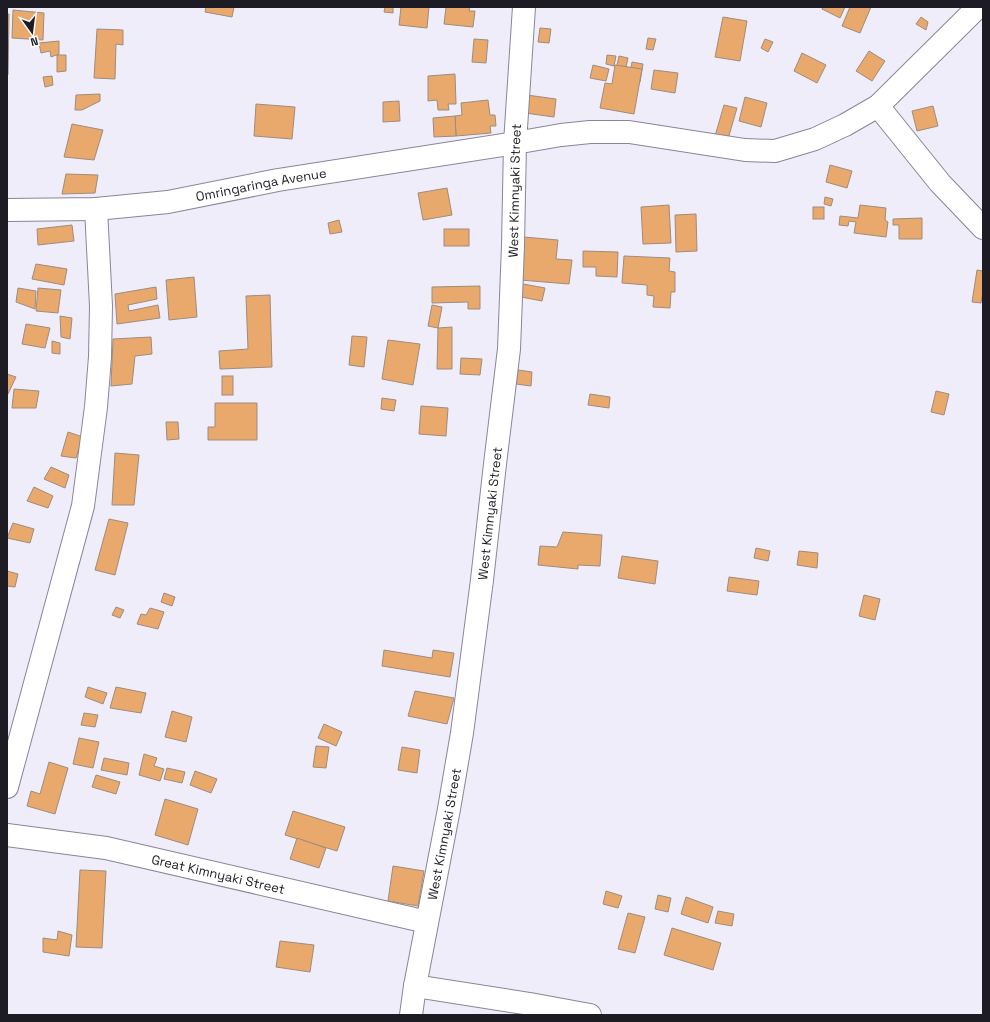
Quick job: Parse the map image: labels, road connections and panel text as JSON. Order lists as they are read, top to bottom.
{
  "streets": {
    "street": ["Omringaringa Avenue", "West Kimnyaki Street", "Great Kimnyaki Street"]
  },
  "crossings": [
    ["Omringaringa Avenue", "West Kimnyaki Street"],
    ["West Kimnyaki Street", "Great Kimnyaki Street"]
  ],
  "north": "bottom"
}
